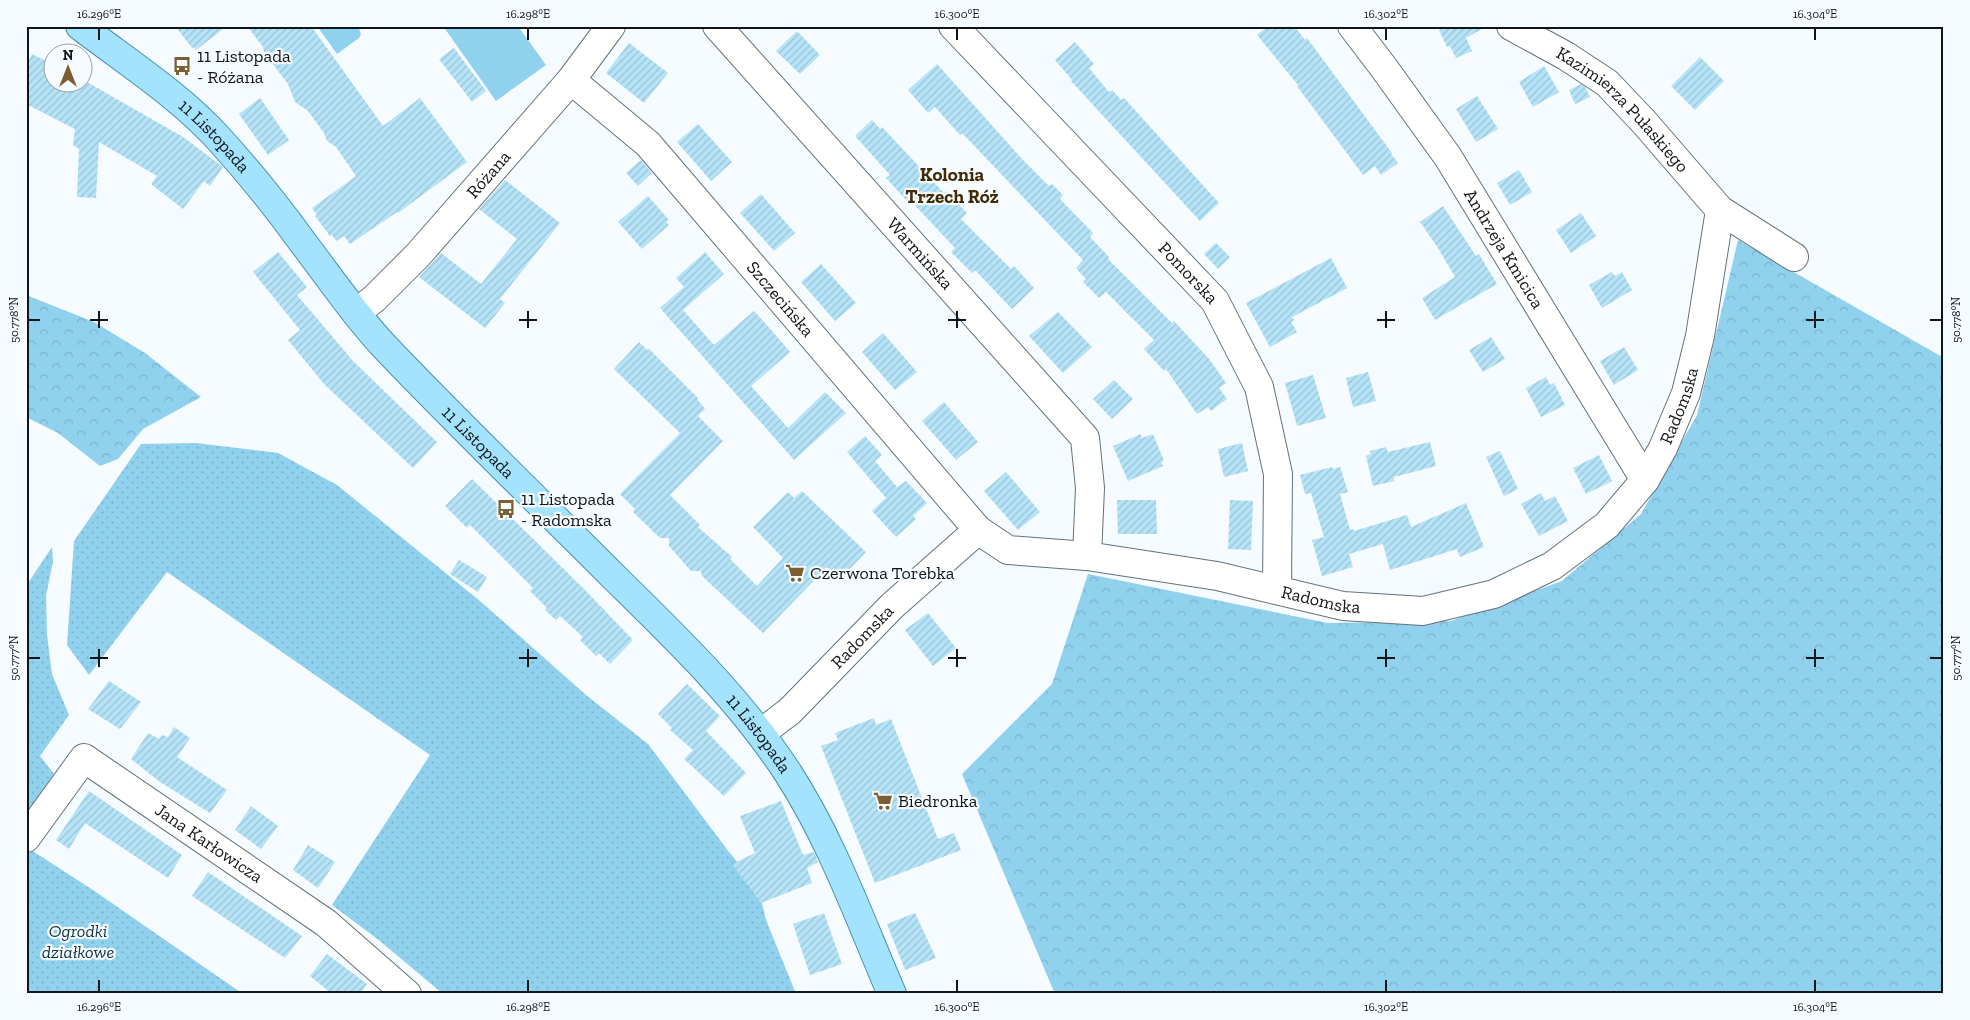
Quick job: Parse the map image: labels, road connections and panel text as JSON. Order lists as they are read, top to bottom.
{
  "streets": {
    "main road": ["11 Listopada"],
    "street": [
      "Kazimierza Pułaskiego",
      "Różana",
      "Andrzeja Kmicica",
      "Warmińska",
      "Pomorska",
      "Szczecińska",
      "Radomska",
      "Jana Karłowicza"
    ]
  },
  "crossings": [
    ["Kazimierza Pułaskiego", "Radomska"],
    ["11 Listopada", "Różana"],
    ["11 Listopada", "Radomska"],
    ["Różana", "Szczecińska"],
    ["Andrzeja Kmicica", "Radomska"],
    ["Warmińska", "Radomska"],
    ["Pomorska", "Radomska"],
    ["Szczecińska", "Radomska"]
  ],
  "districts": ["Kolonia Trzech Róż"],
  "parks": ["Ogrodki działkowe"],
  "places": {
    "bus stop": ["11 Listopada - Różana", "11 Listopada - Radomska"],
    "supermarket": ["Czerwona Torebka", "Biedronka"]
  },
  "north": "top",
  "coordinates": [
    "16.296°E",
    "16.298°E",
    "16.300°E",
    "16.302°E",
    "16.304°E",
    "50.778°N",
    "50.777°N"
  ]
}
